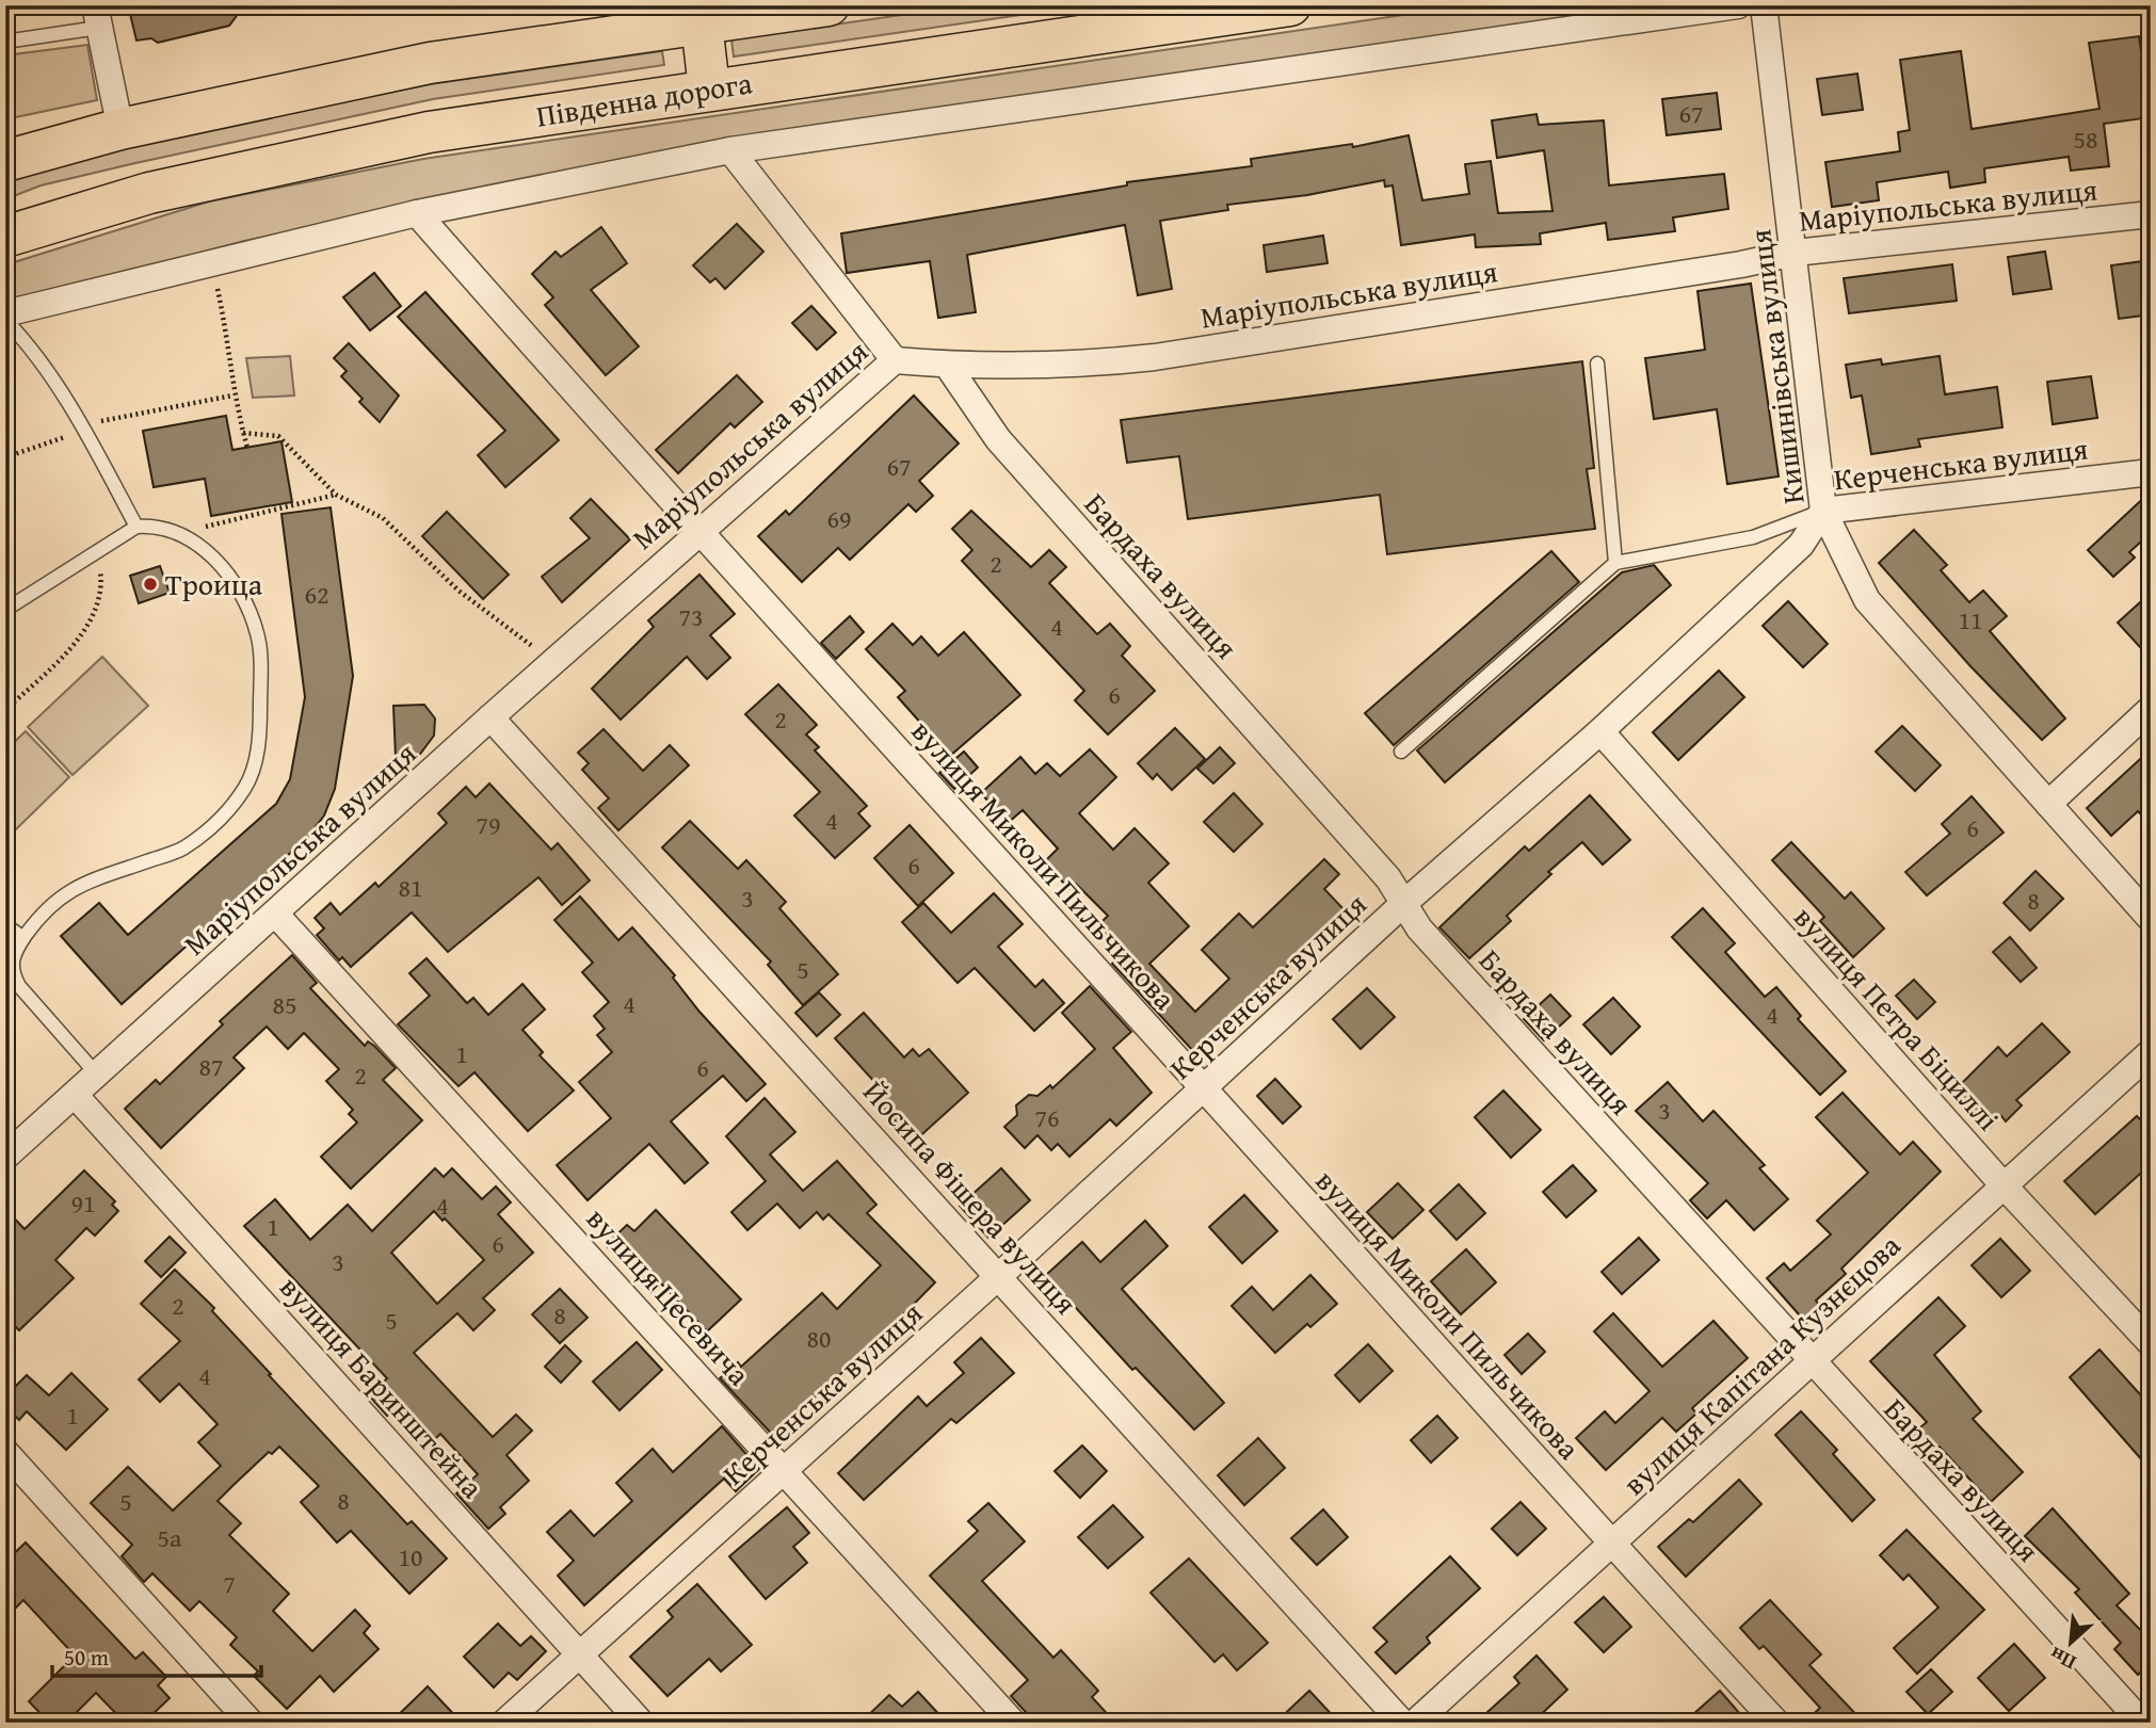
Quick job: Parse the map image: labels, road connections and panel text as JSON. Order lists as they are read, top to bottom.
{
  "streets": {
    "main road": ["Південна дорога"],
    "street": [
      "Маріупольська вулиця",
      "Кишинівська вулиця",
      "Керченська вулиця",
      "Бардаха вулиця",
      "вулиця Миколи Пильчикова",
      "вулиця Петра Біциллі",
      "Йосипа Фішера вулиця",
      "вулиця Цесевича",
      "вулиця Капітана Кузнєцова",
      "вулиця Баринштейна"
    ]
  },
  "crossings": [
    ["Маріупольська вулиця", "Кишинівська вулиця"],
    ["Маріупольська вулиця", "Бардаха вулиця"],
    ["Маріупольська вулиця", "вулиця Миколи Пильчикова"],
    ["Маріупольська вулиця", "Йосипа Фішера вулиця"],
    ["Маріупольська вулиця", "вулиця Цесевича"],
    ["Маріупольська вулиця", "вулиця Баринштейна"],
    ["Кишинівська вулиця", "Керченська вулиця"],
    ["Керченська вулиця", "Бардаха вулиця"],
    ["Керченська вулиця", "вулиця Миколи Пильчикова"],
    ["Керченська вулиця", "вулиця Петра Біциллі"],
    ["Керченська вулиця", "Йосипа Фішера вулиця"],
    ["Керченська вулиця", "вулиця Цесевича"],
    ["Керченська вулиця", "вулиця Баринштейна"],
    ["Бардаха вулиця", "вулиця Капітана Кузнєцова"],
    ["вулиця Миколи Пильчикова", "вулиця Капітана Кузнєцова"],
    ["вулиця Петра Біциллі", "вулиця Капітана Кузнєцова"]
  ],
  "places": ["Троица"],
  "house_numbers": [
    "67",
    "58",
    "67",
    "69",
    "2",
    "62",
    "73",
    "11",
    "4",
    "6",
    "2",
    "4",
    "79",
    "6",
    "6",
    "81",
    "3",
    "8",
    "5",
    "4",
    "85",
    "4",
    "1",
    "87",
    "6",
    "2",
    "3",
    "76",
    "91",
    "4",
    "1",
    "6",
    "3",
    "2",
    "8",
    "5",
    "80",
    "4",
    "1",
    "8",
    "5",
    "5а",
    "10",
    "7"
  ],
  "scale_bar": "50 m",
  "north": "bottom left"
}
